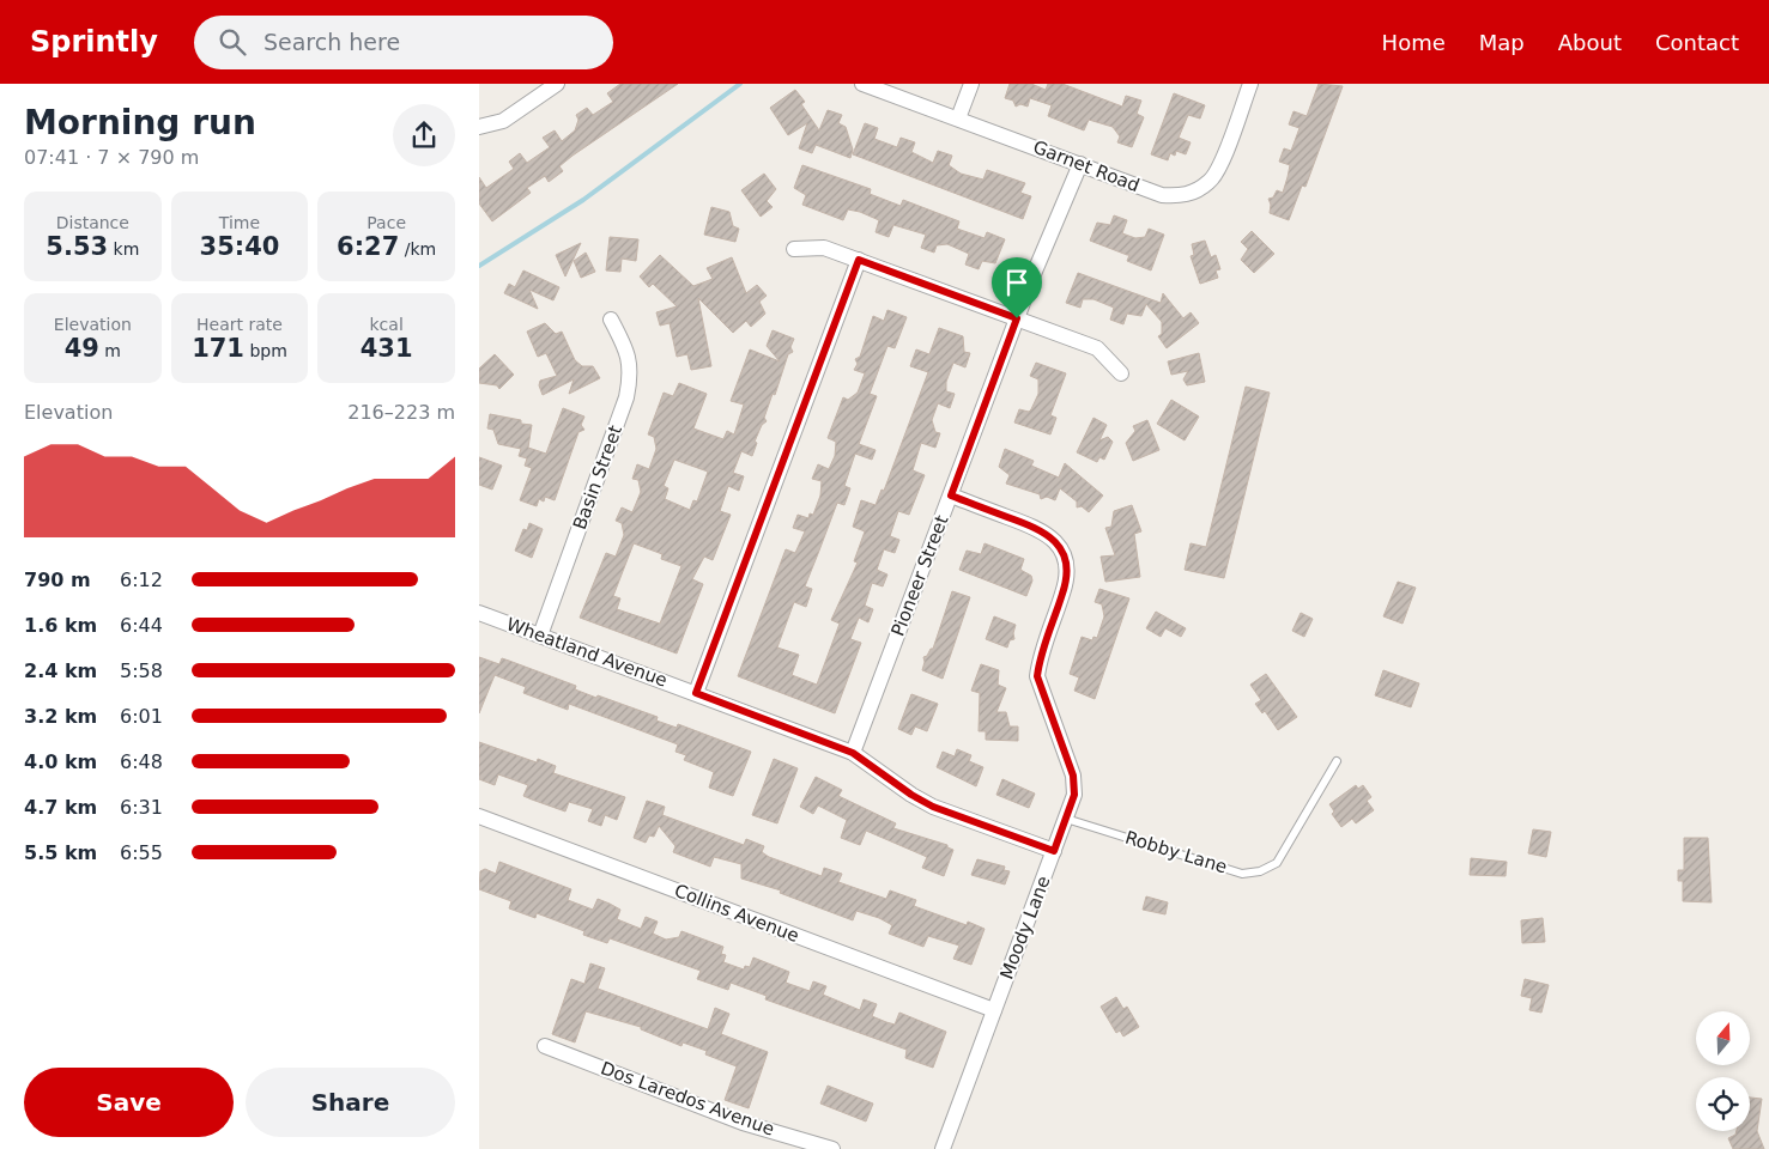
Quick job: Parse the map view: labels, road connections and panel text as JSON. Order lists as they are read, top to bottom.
{
  "streets": {
    "street": [
      "Garnet Road",
      "Basin Street",
      "Pioneer Street",
      "Wheatland Avenue",
      "Collins Avenue",
      "Moody Lane",
      "Dos Laredos Avenue"
    ],
    "lane": ["Robby Lane"]
  },
  "crossings": [
    ["Garnet Road", "Pioneer Street"],
    ["Basin Street", "Wheatland Avenue"],
    ["Pioneer Street", "Wheatland Avenue"],
    ["Pioneer Street", "Moody Lane"],
    ["Wheatland Avenue", "Moody Lane"],
    ["Robby Lane", "Moody Lane"],
    ["Collins Avenue", "Moody Lane"]
  ],
  "north": "top",
  "page": {
    "header": "Sprintly",
    "search": "Search here",
    "nav": [
      "Home",
      "Map",
      "About",
      "Contact"
    ],
    "heading": ["Morning run", "07:41 · 7 × 790 m"],
    "stats": [
      ["Distance", "5.53 km"],
      ["Time", "35:40"],
      ["Pace", "6:27 /km"],
      ["Elevation", "49 m"],
      ["Heart rate", "171 bpm"],
      ["kcal", "431"]
    ],
    "chart": ["Elevation", "216–223 m"],
    "list": [
      {
        "name": "790 m",
        "note": "6:12"
      },
      {
        "name": "1.6 km",
        "note": "6:44"
      },
      {
        "name": "2.4 km",
        "note": "5:58"
      },
      {
        "name": "3.2 km",
        "note": "6:01"
      },
      {
        "name": "4.0 km",
        "note": "6:48"
      },
      {
        "name": "4.7 km",
        "note": "6:31"
      },
      {
        "name": "5.5 km",
        "note": "6:55"
      }
    ],
    "buttons": ["Save", "Share"]
  }
}
